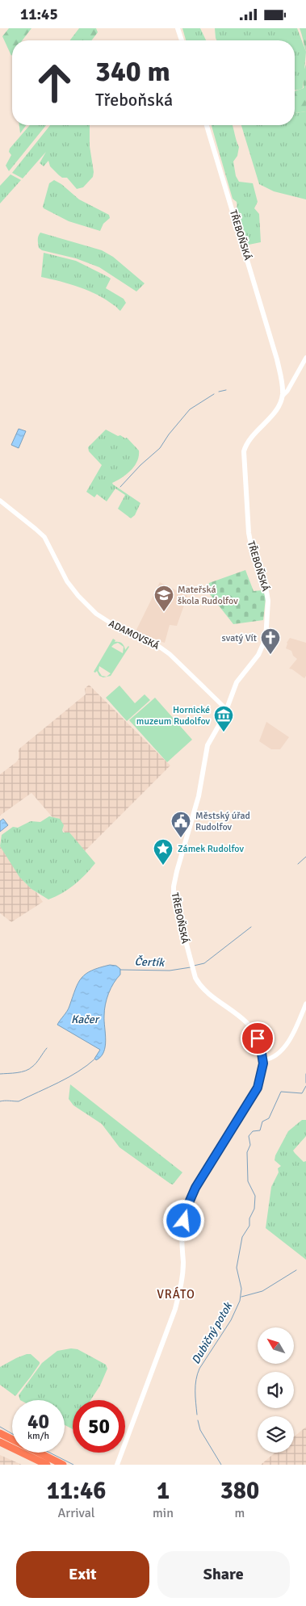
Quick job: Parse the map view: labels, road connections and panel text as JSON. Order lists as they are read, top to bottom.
{
  "streets": {
    "main road": ["TŘEBOŇSKÁ"],
    "street": ["ADAMOVSKÁ"]
  },
  "crossings": [
    ["TŘEBOŇSKÁ", "ADAMOVSKÁ"]
  ],
  "districts": ["VRÁTO"],
  "water": ["Čertík", "Kačer", "Dubičný potok"],
  "places": {
    "school or university": ["Mateřská škola Rudolfov"],
    "church": ["svatý Vít"],
    "museum": ["Hornické muzeum Rudolfov"],
    "public building": ["Městský úřad Rudolfov"],
    "place": ["Zámek Rudolfov"]
  },
  "north": "top left",
  "page": {
    "status": "11:45",
    "turn": ["340 m", "Třeboňská"],
    "speed": "40 km/h",
    "limit": "50",
    "eta": [
      "11:46",
      "Arrival",
      "1",
      "min",
      "380",
      "m"
    ],
    "buttons": ["Exit", "Share"]
  }
}
